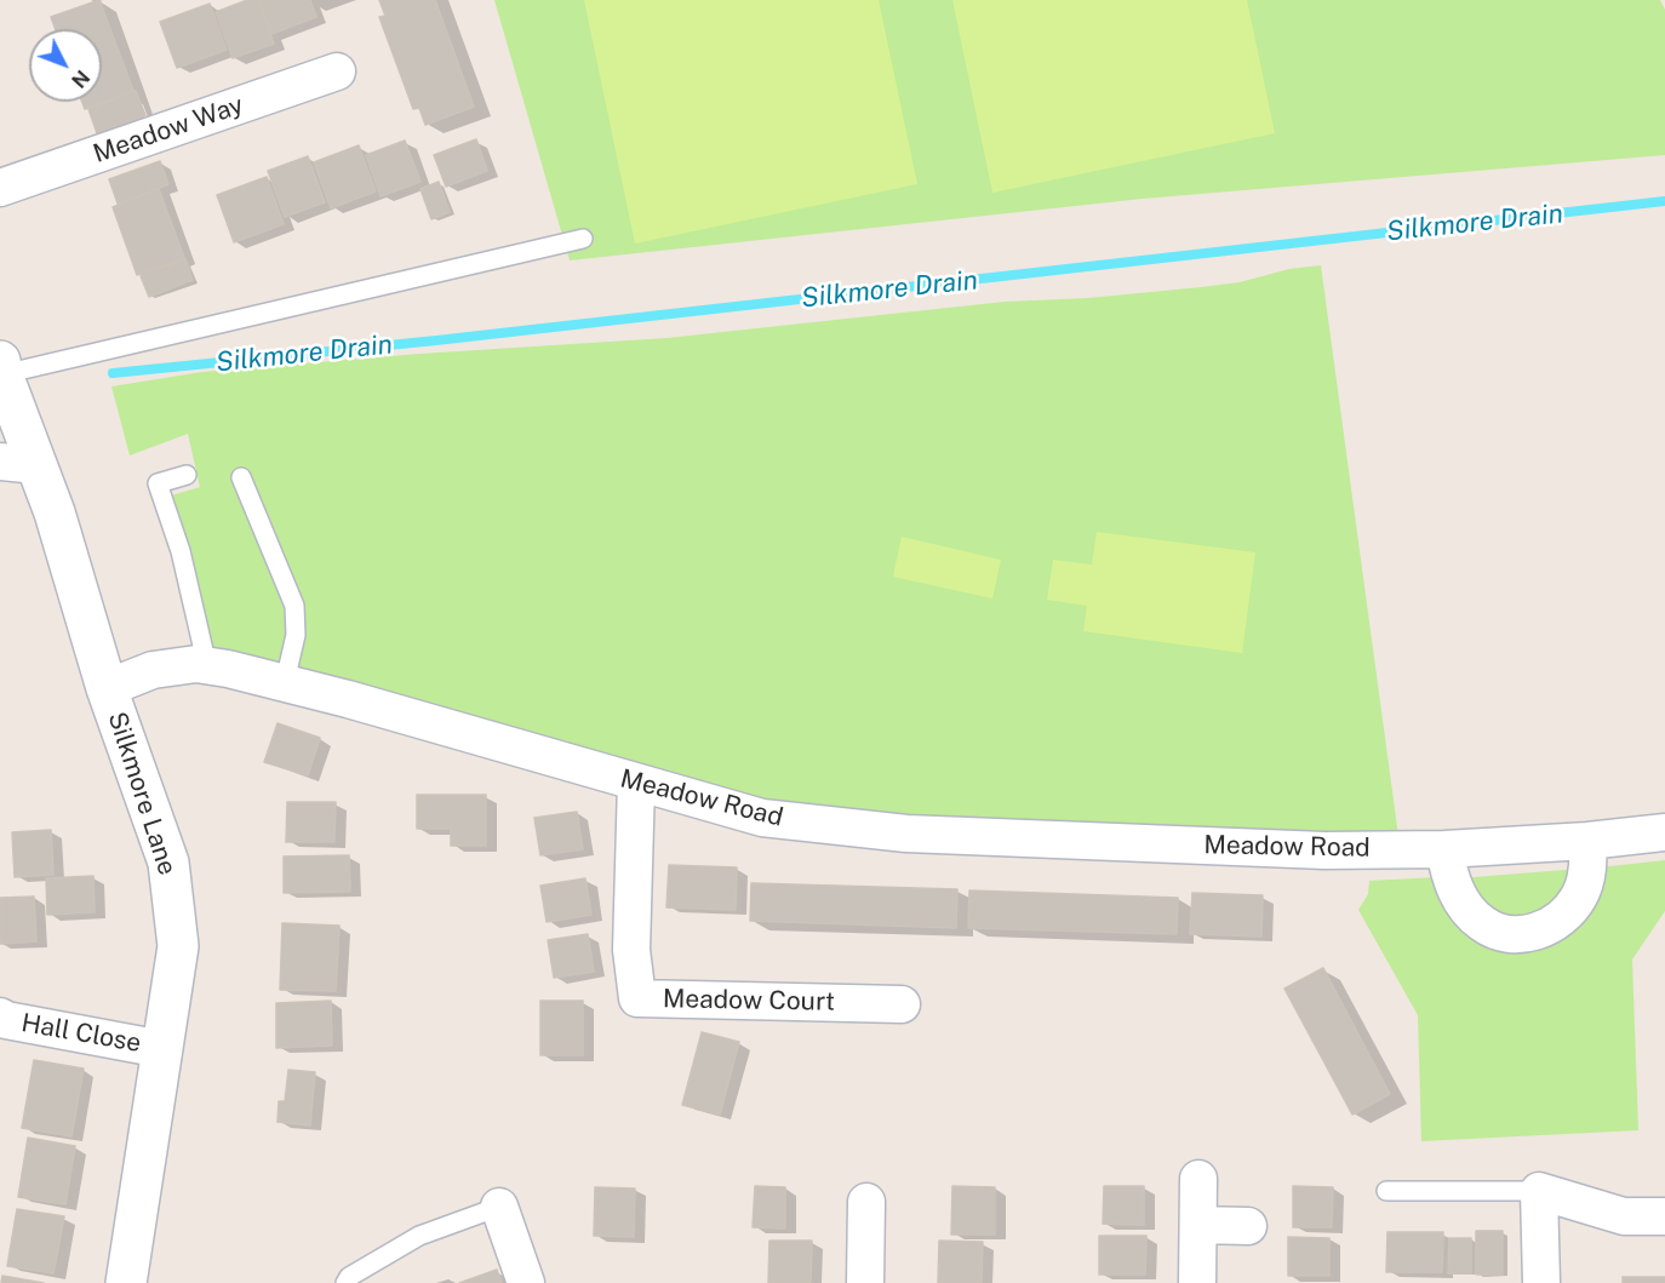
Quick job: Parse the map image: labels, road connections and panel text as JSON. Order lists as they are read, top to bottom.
{
  "streets": {
    "street": [
      "Meadow Way",
      "Silkmore Lane",
      "Meadow Road",
      "Meadow Court",
      "Hall Close"
    ]
  },
  "crossings": [
    ["Silkmore Lane", "Meadow Road"],
    ["Silkmore Lane", "Hall Close"],
    ["Meadow Road", "Meadow Court"]
  ],
  "water": ["Silkmore Drain"],
  "north": "bottom right"
}
